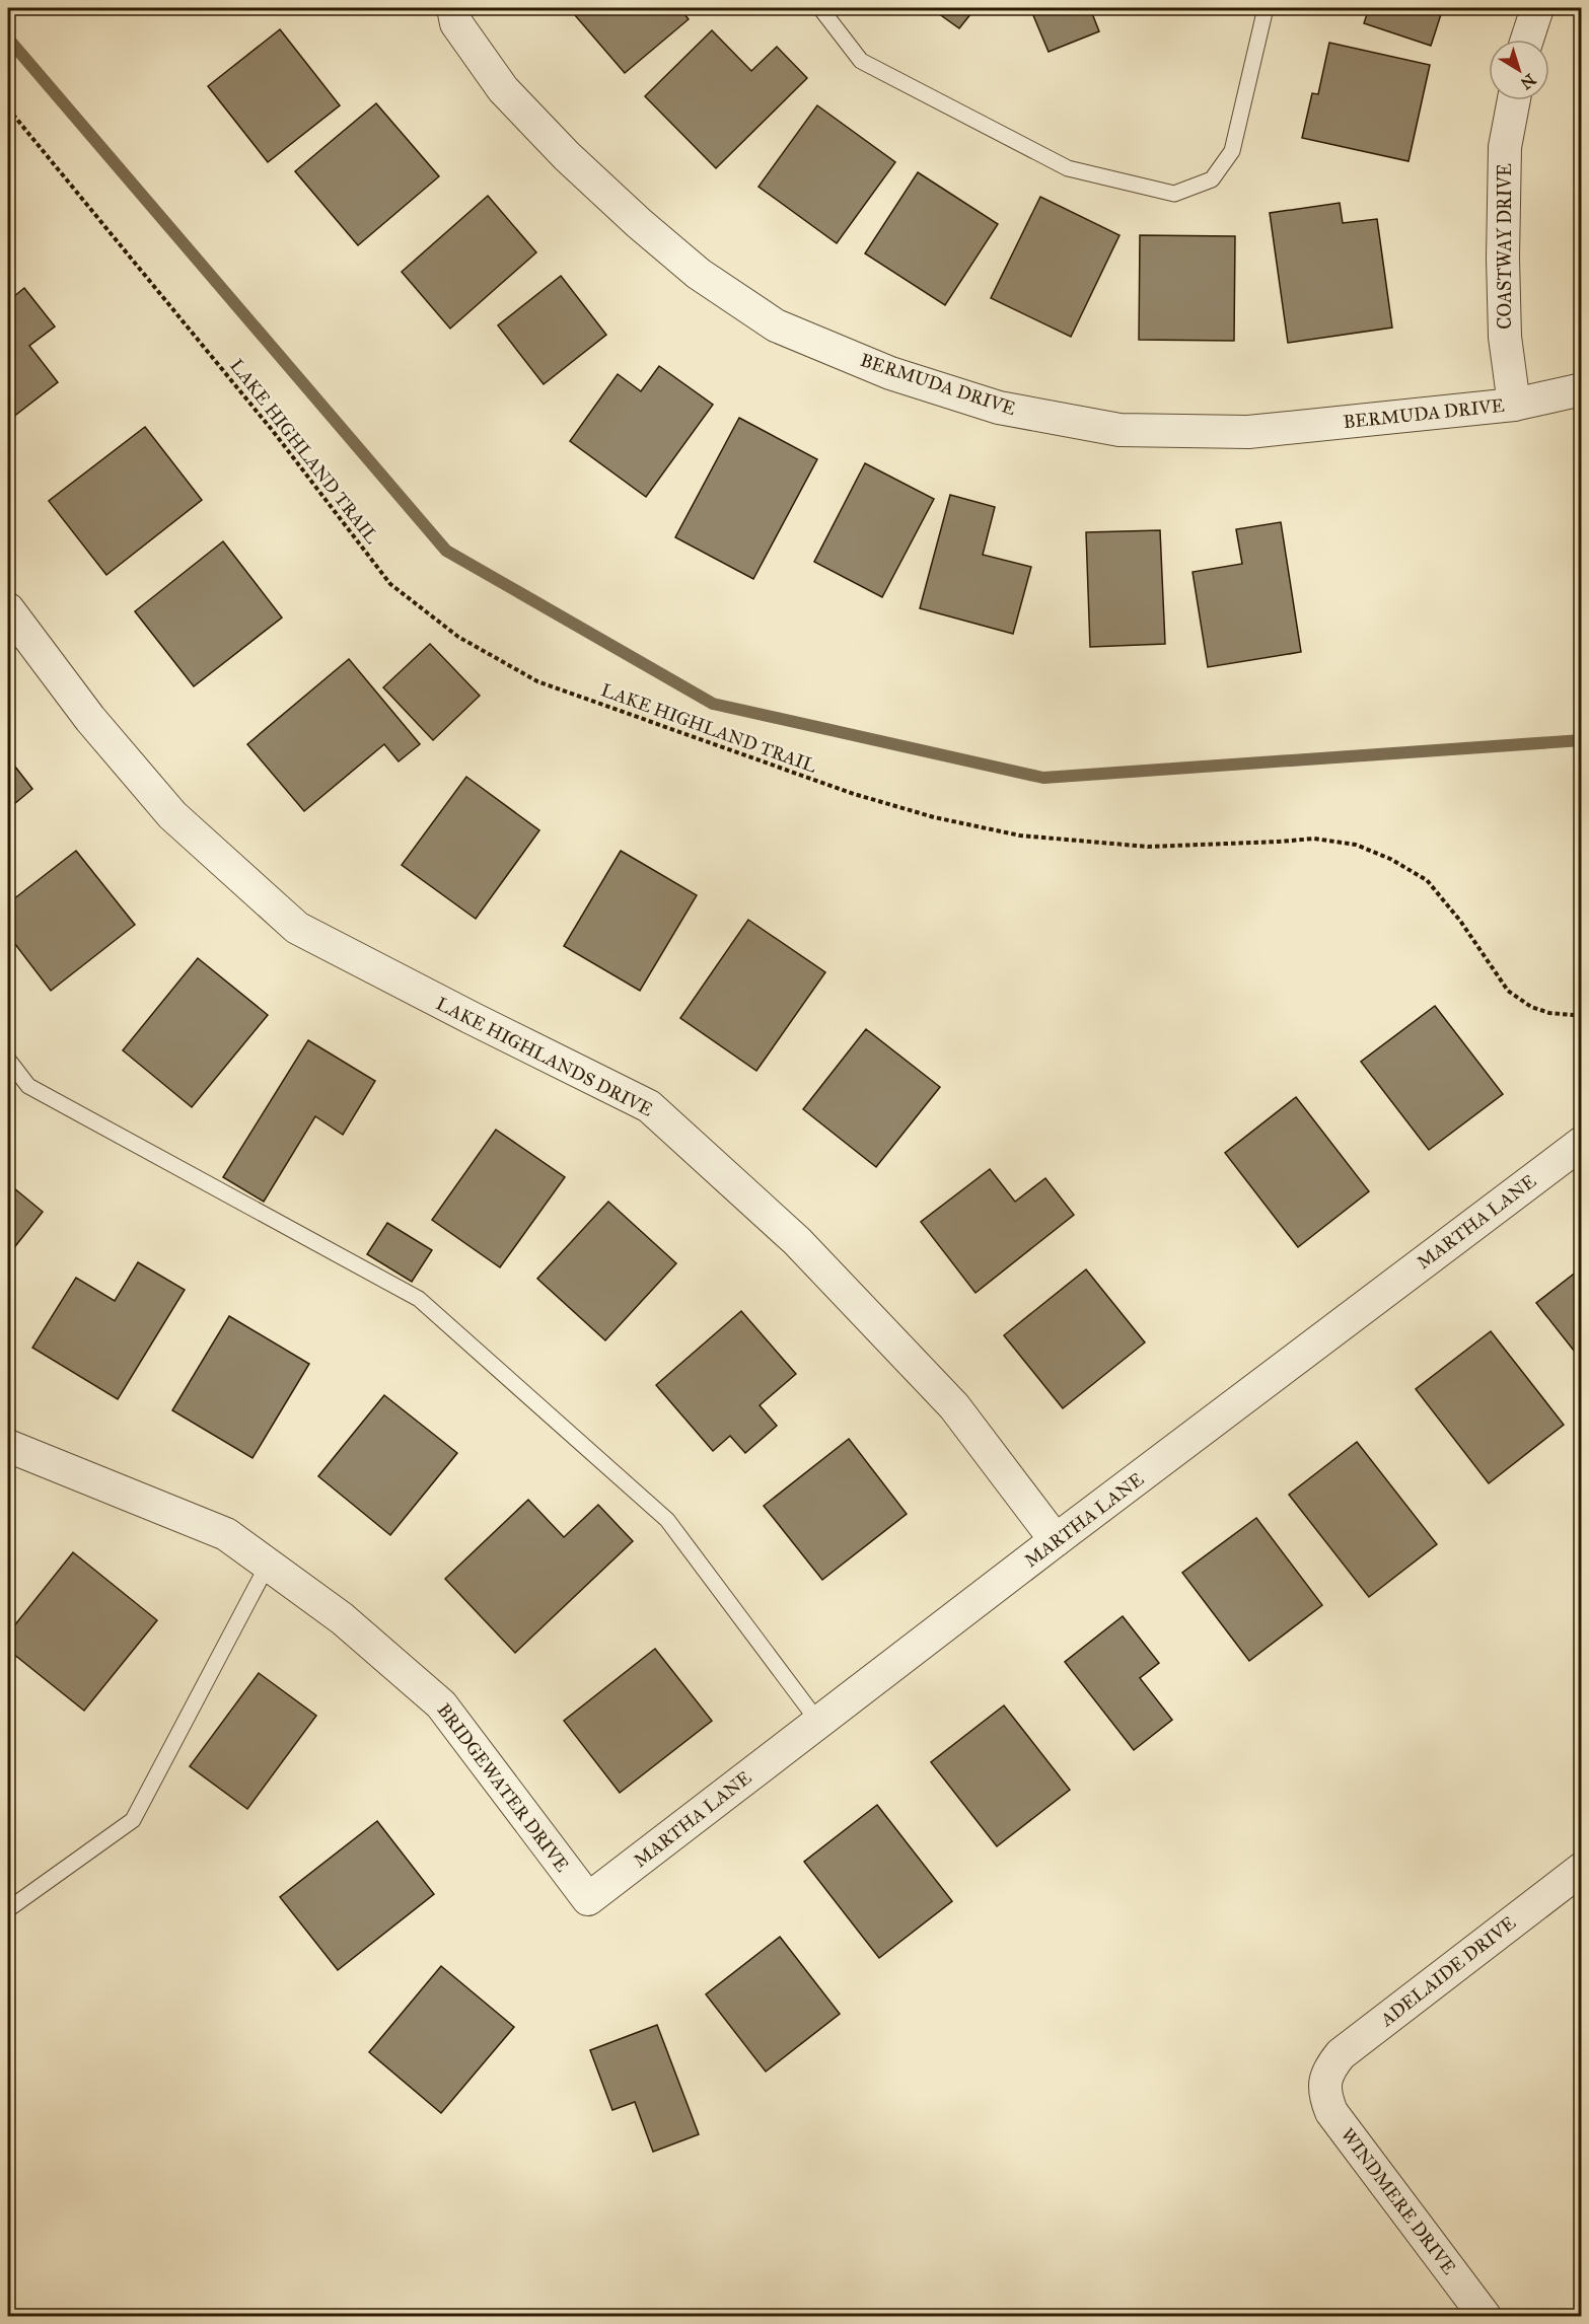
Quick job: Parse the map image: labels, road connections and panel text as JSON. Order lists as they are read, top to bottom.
{
  "streets": {
    "street": [
      "COASTWAY DRIVE",
      "BERMUDA DRIVE",
      "LAKE HIGHLANDS DRIVE",
      "MARTHA LANE",
      "BRIDGEWATER DRIVE",
      "ADELAIDE DRIVE",
      "WINDMERE DRIVE"
    ],
    "path": ["LAKE HIGHLAND TRAIL"]
  },
  "crossings": [
    ["COASTWAY DRIVE", "BERMUDA DRIVE"],
    ["LAKE HIGHLANDS DRIVE", "MARTHA LANE"],
    ["MARTHA LANE", "BRIDGEWATER DRIVE"],
    ["ADELAIDE DRIVE", "WINDMERE DRIVE"]
  ],
  "north": "bottom right"
}
